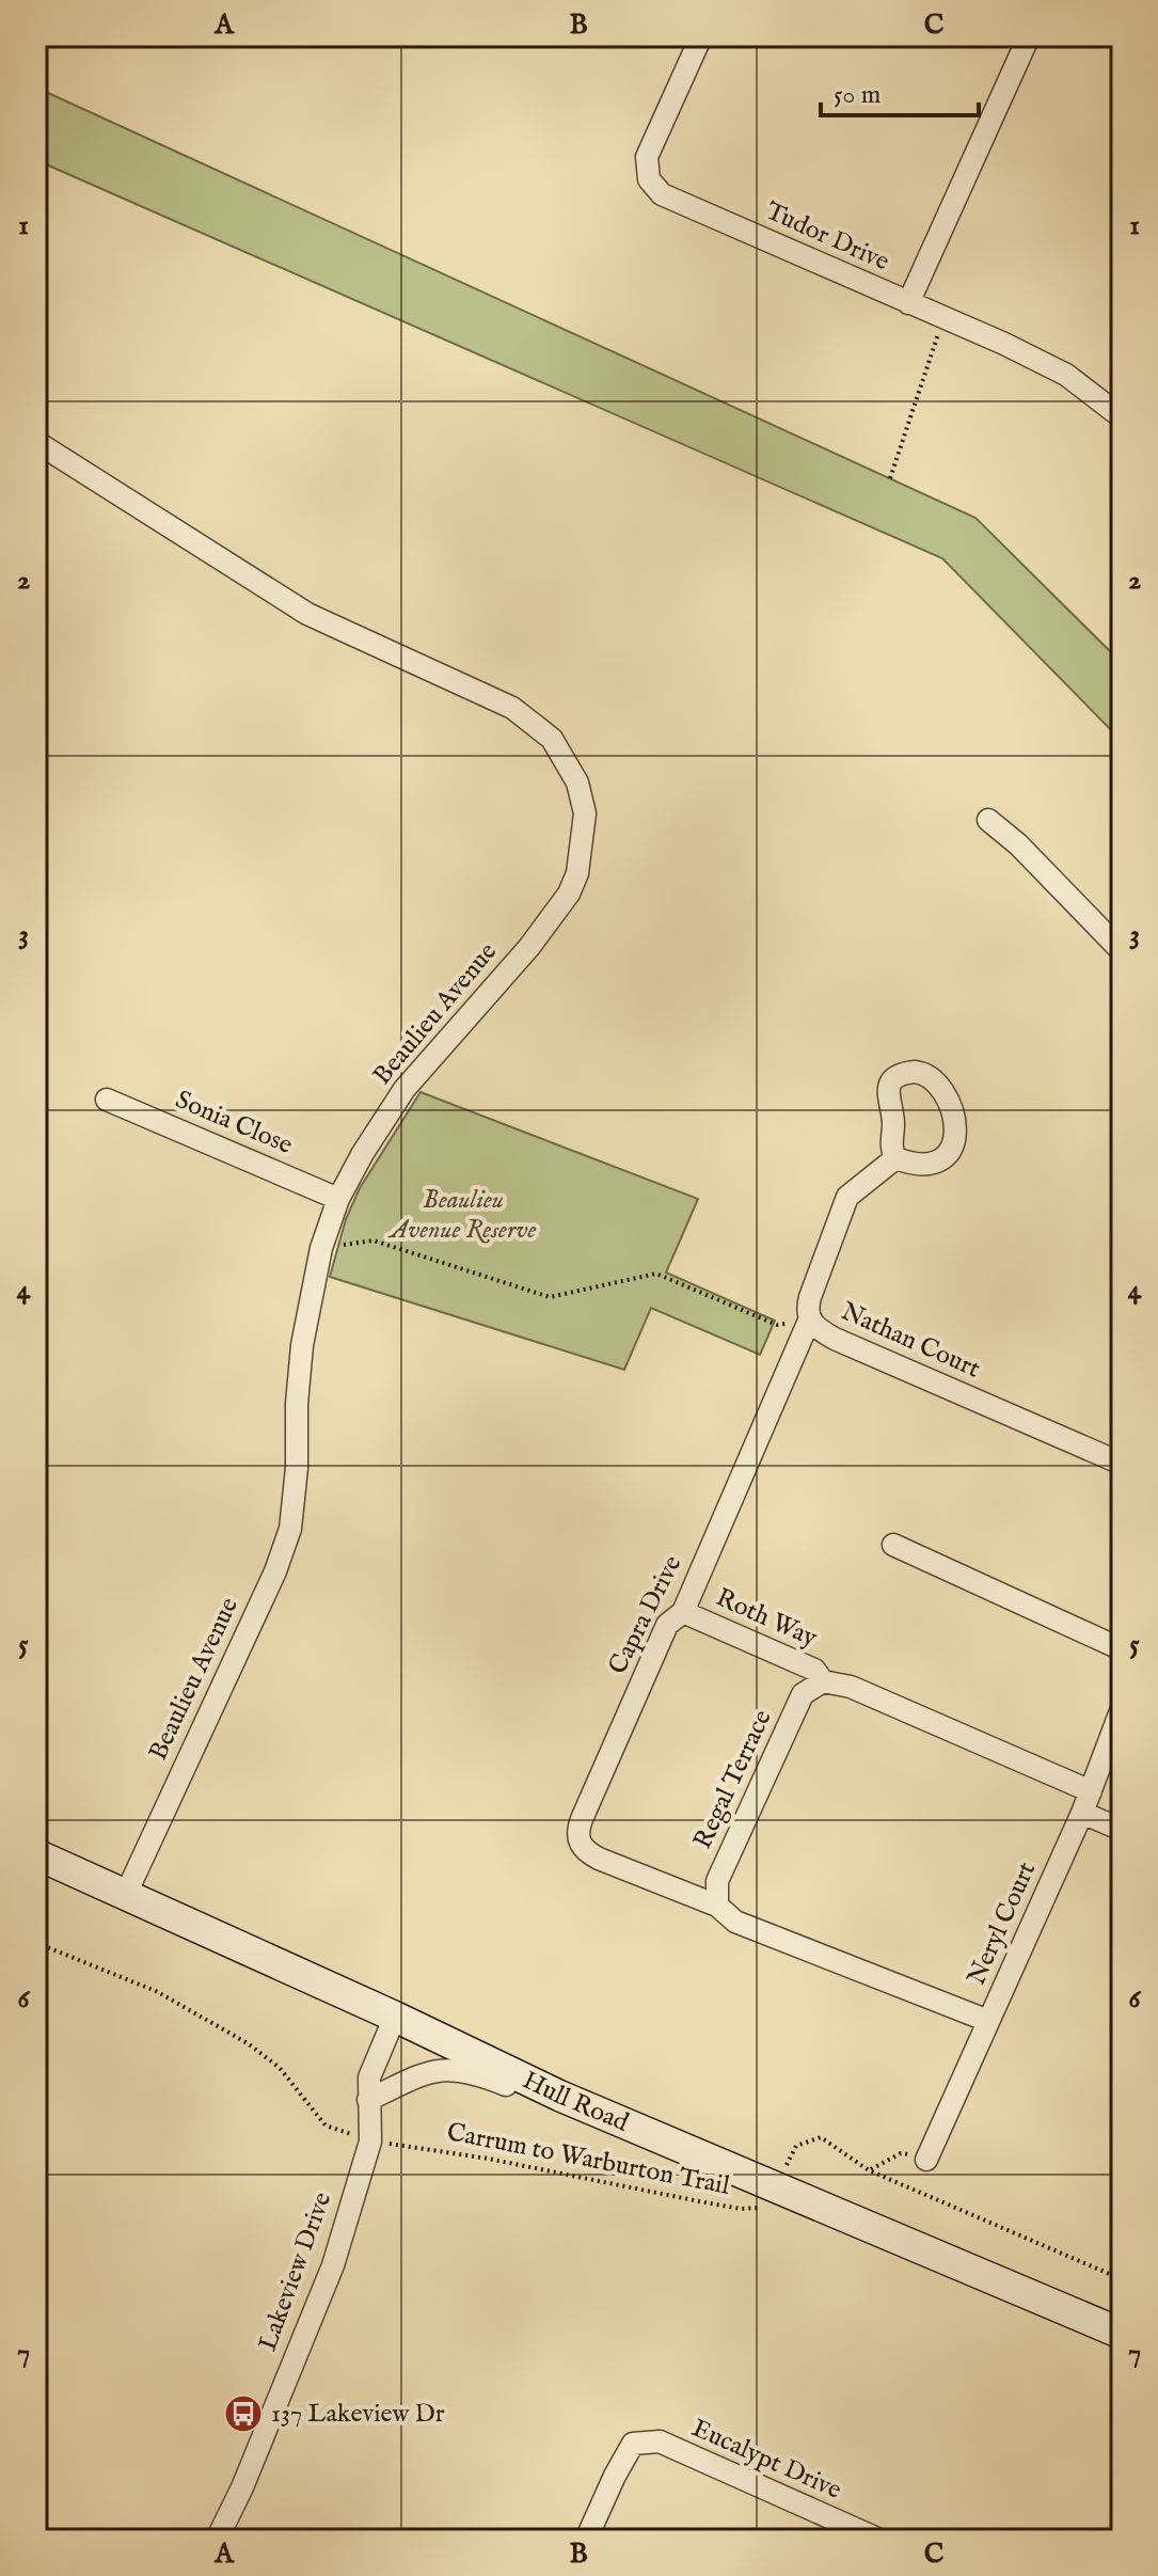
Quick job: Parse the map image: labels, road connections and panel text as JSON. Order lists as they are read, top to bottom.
{
  "streets": {
    "main road": ["Hull Road"],
    "street": [
      "Tudor Drive",
      "Beaulieu Avenue",
      "Sonia Close",
      "Nathan Court",
      "Capra Drive",
      "Roth Way",
      "Regal Terrace",
      "Neryl Court",
      "Lakeview Drive",
      "Eucalypt Drive"
    ],
    "path": ["Carrum to Warburton Trail"]
  },
  "crossings": [
    ["Beaulieu Avenue", "Sonia Close"],
    ["Beaulieu Avenue", "Hull Road"],
    ["Nathan Court", "Capra Drive"],
    ["Capra Drive", "Roth Way"],
    ["Capra Drive", "Regal Terrace"],
    ["Roth Way", "Regal Terrace"],
    ["Hull Road", "Carrum to Warburton Trail"],
    ["Hull Road", "Lakeview Drive"],
    ["Carrum to Warburton Trail", "Lakeview Drive"]
  ],
  "parks": ["Beaulieu Avenue Reserve"],
  "places": {
    "bus stop": ["137 Lakeview Dr"]
  },
  "scale_bar": "50 m",
  "grid": {
    "columns": ["A", "B", "C"],
    "rows": [
      "1",
      "2",
      "3",
      "4",
      "5",
      "6",
      "7"
    ]
  }
}
